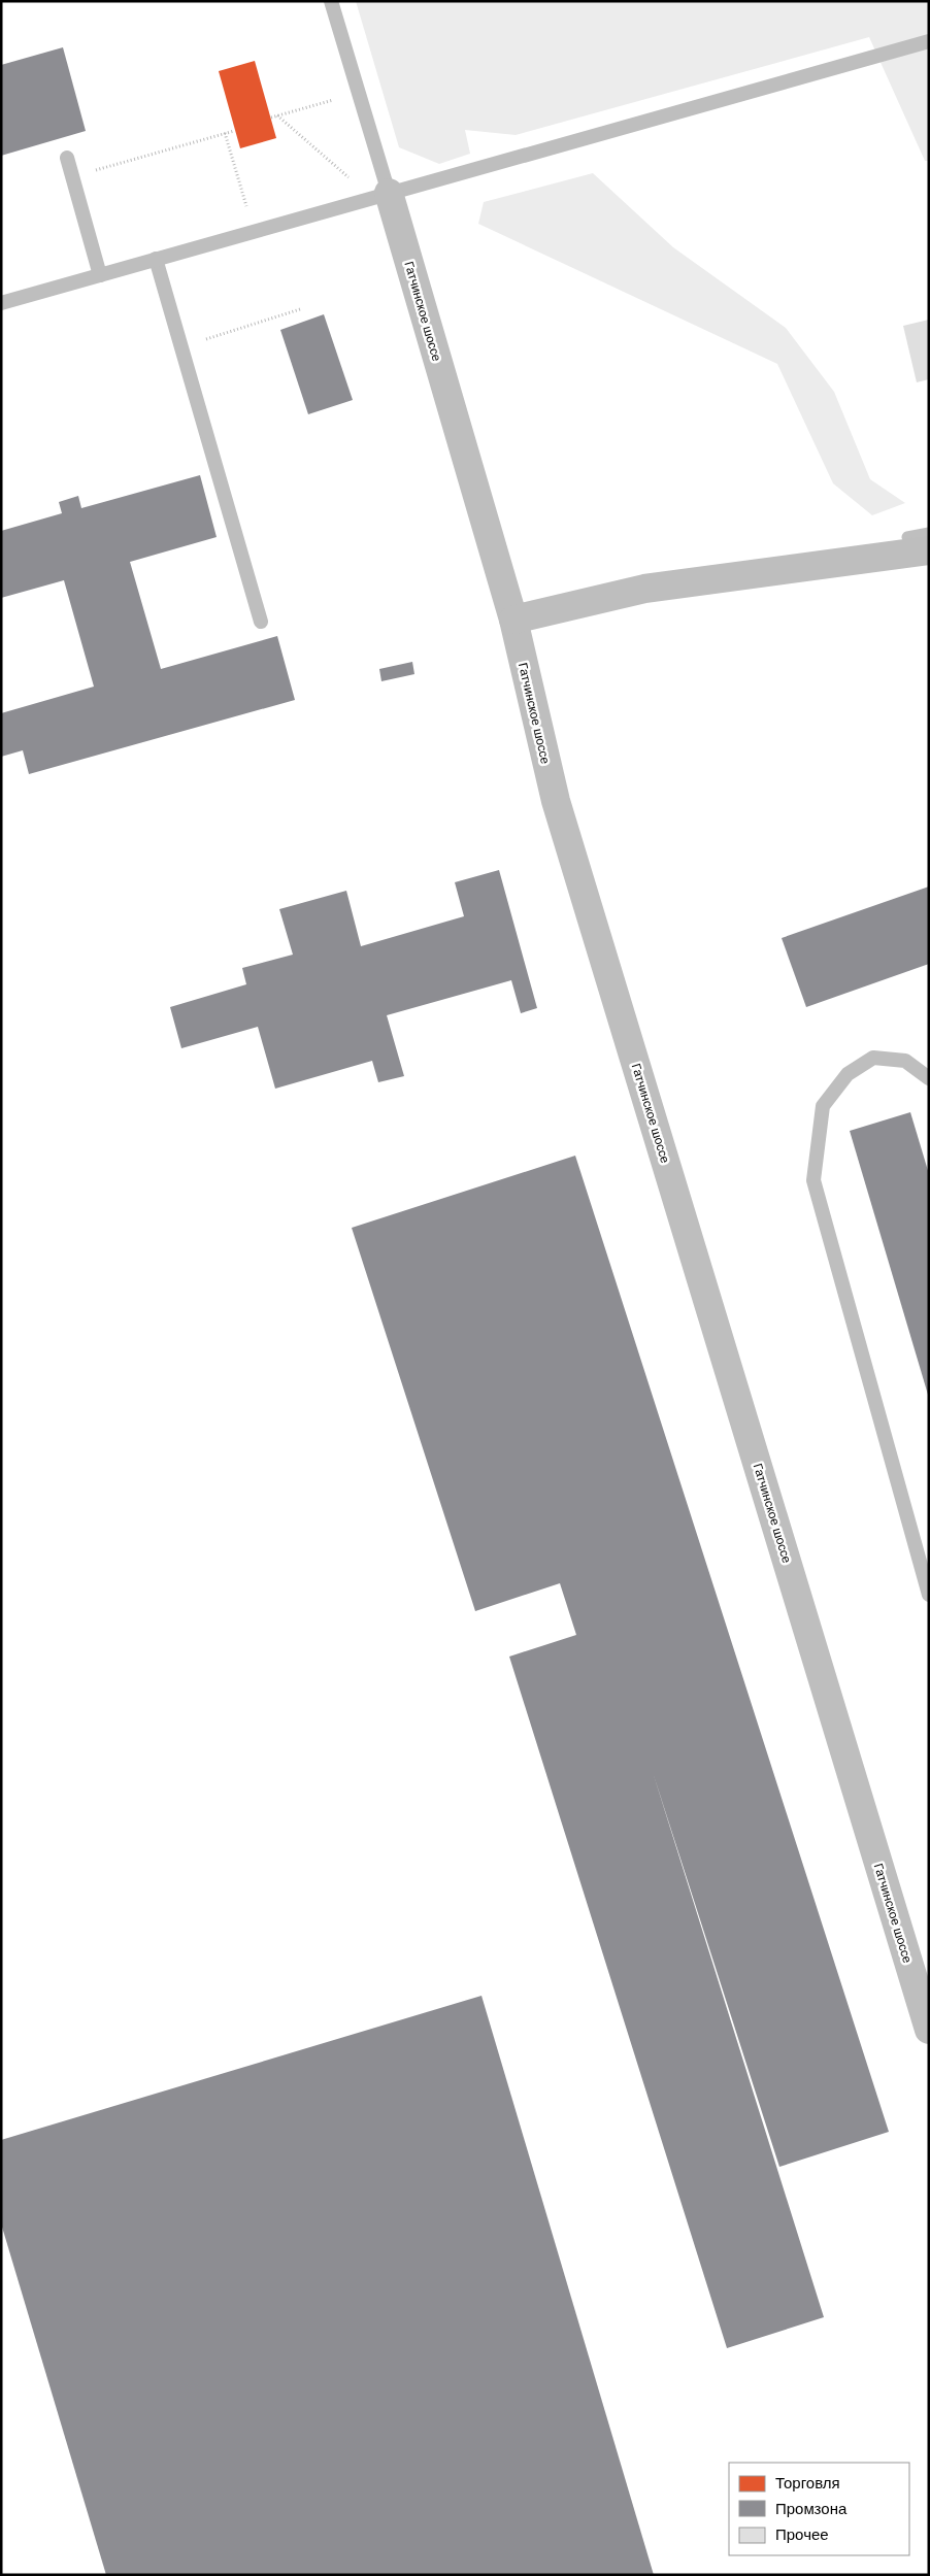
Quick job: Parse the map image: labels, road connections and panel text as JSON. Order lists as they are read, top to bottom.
{
  "streets": {
    "street": ["Гатчинское шоссе"]
  },
  "legend": ["Торговля", "Промзона", "Прочее"]
}
